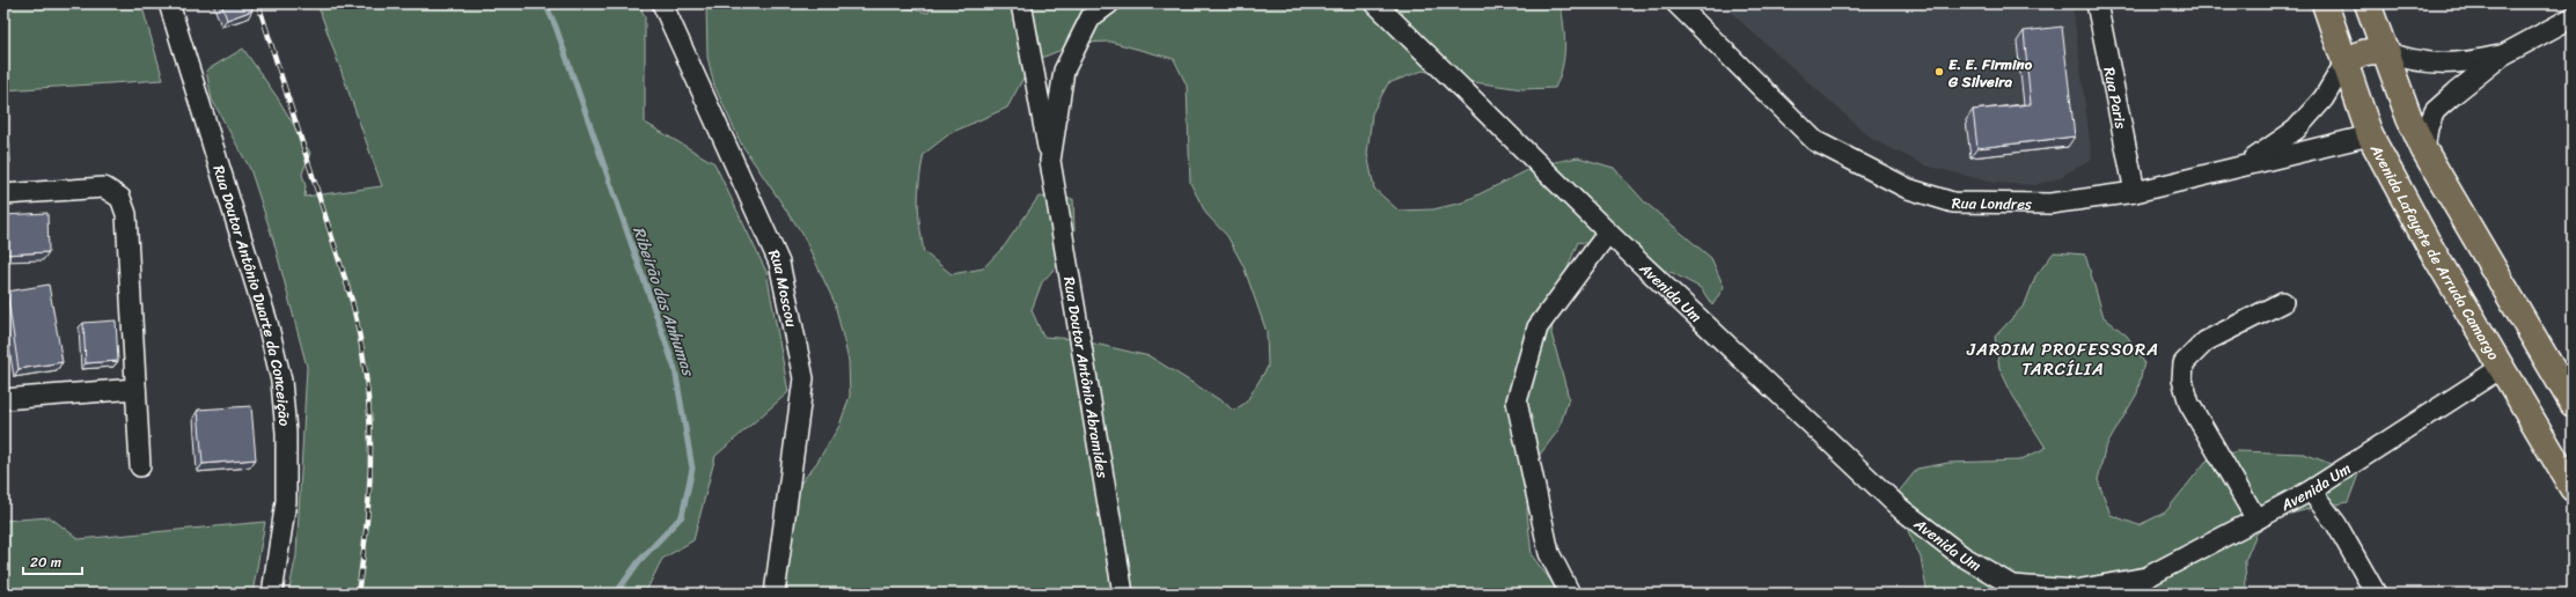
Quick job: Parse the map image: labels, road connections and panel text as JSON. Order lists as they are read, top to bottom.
{
  "streets": {
    "main road": ["Avenida Lafayete de Arruda Camargo"],
    "street": [
      "Rua Paris",
      "Rua Londres",
      "Rua Moscou",
      "Avenida Um",
      "Rua Doutor Antônio Duarte da Conceição",
      "Rua Doutor Antônio Abramides"
    ]
  },
  "crossings": [
    ["Rua Paris", "Rua Londres"],
    ["Rua Londres", "Avenida Lafayete de Arruda Camargo"],
    ["Avenida Lafayete de Arruda Camargo", "Avenida Um"]
  ],
  "districts": ["JARDIM PROFESSORA TARCÍLIA"],
  "water": ["Ribeirão das Anhumas"],
  "places": ["E. E. Firmino G Silveira"],
  "scale_bar": "20 m"
}
